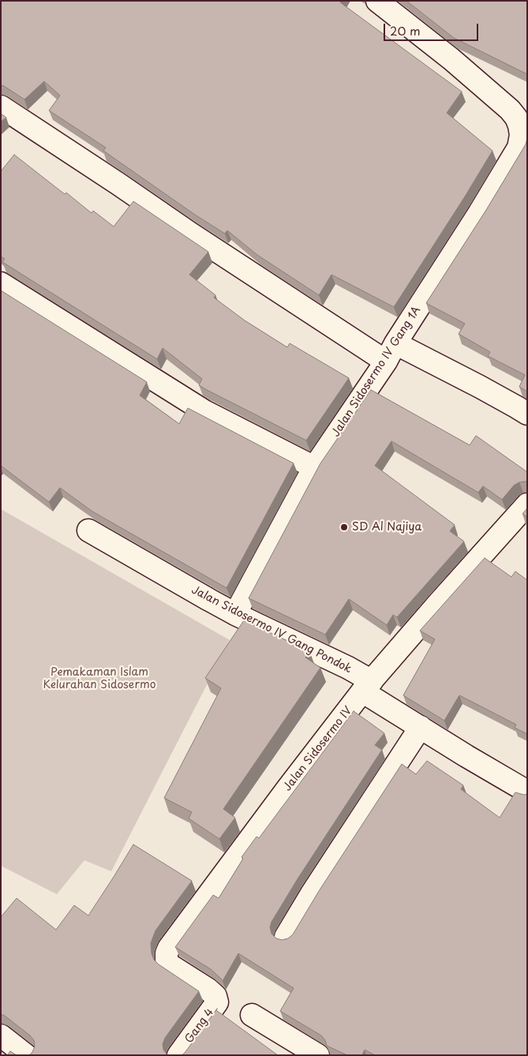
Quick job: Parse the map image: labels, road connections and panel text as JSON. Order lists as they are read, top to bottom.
{
  "streets": {
    "street": [
      "Jalan Sidosermo IV Gang 1A",
      "Jalan Sidosermo IV Gang Pondok",
      "Jalan Sidosermo IV",
      "Gang 4"
    ]
  },
  "crossings": [
    ["Jalan Sidosermo IV Gang 1A", "Jalan Sidosermo IV Gang Pondok"],
    ["Jalan Sidosermo IV Gang Pondok", "Jalan Sidosermo IV"],
    ["Jalan Sidosermo IV", "Gang 4"]
  ],
  "parks": ["Pemakaman Islam Kelurahan Sidosermo"],
  "places": ["SD Al Najiya"],
  "scale_bar": "20 m"
}
